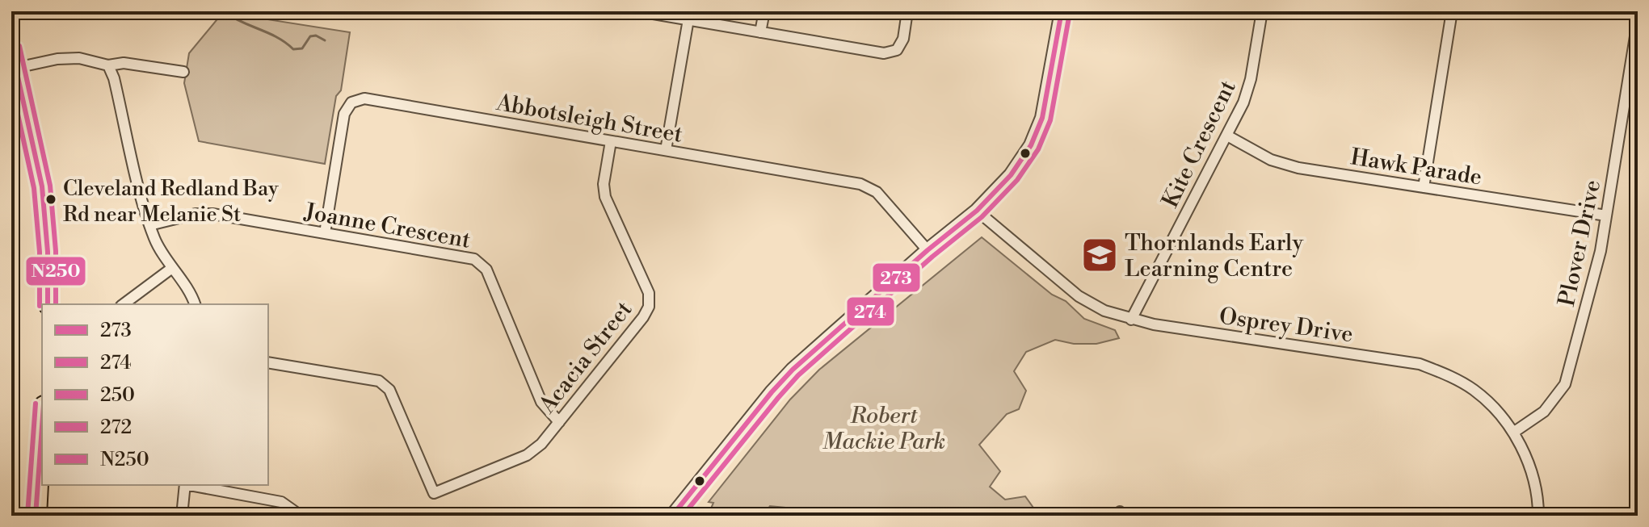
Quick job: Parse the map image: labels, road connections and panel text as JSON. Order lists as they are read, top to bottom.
{
  "streets": {
    "street": [
      "Abbotsleigh Street",
      "Kite Crescent",
      "Hawk Parade",
      "Joanne Crescent",
      "Plover Drive",
      "Osprey Drive",
      "Acacia Street"
    ]
  },
  "crossings": [
    ["Abbotsleigh Street", "Joanne Crescent"],
    ["Abbotsleigh Street", "Acacia Street"],
    ["Kite Crescent", "Hawk Parade"],
    ["Kite Crescent", "Osprey Drive"],
    ["Hawk Parade", "Plover Drive"],
    ["Joanne Crescent", "Acacia Street"],
    ["Plover Drive", "Osprey Drive"]
  ],
  "parks": ["Robert Mackie Park"],
  "places": {
    "other": ["Cleveland Redland Bay Rd near Melanie St"],
    "school or university": ["Thornlands Early Learning Centre"]
  },
  "lines": [
    "transit line 273",
    "transit line 274",
    "transit line N250",
    "transit line 250",
    "transit line 272"
  ],
  "legend": [
    "273",
    "274",
    "250",
    "272",
    "N250"
  ]
}
